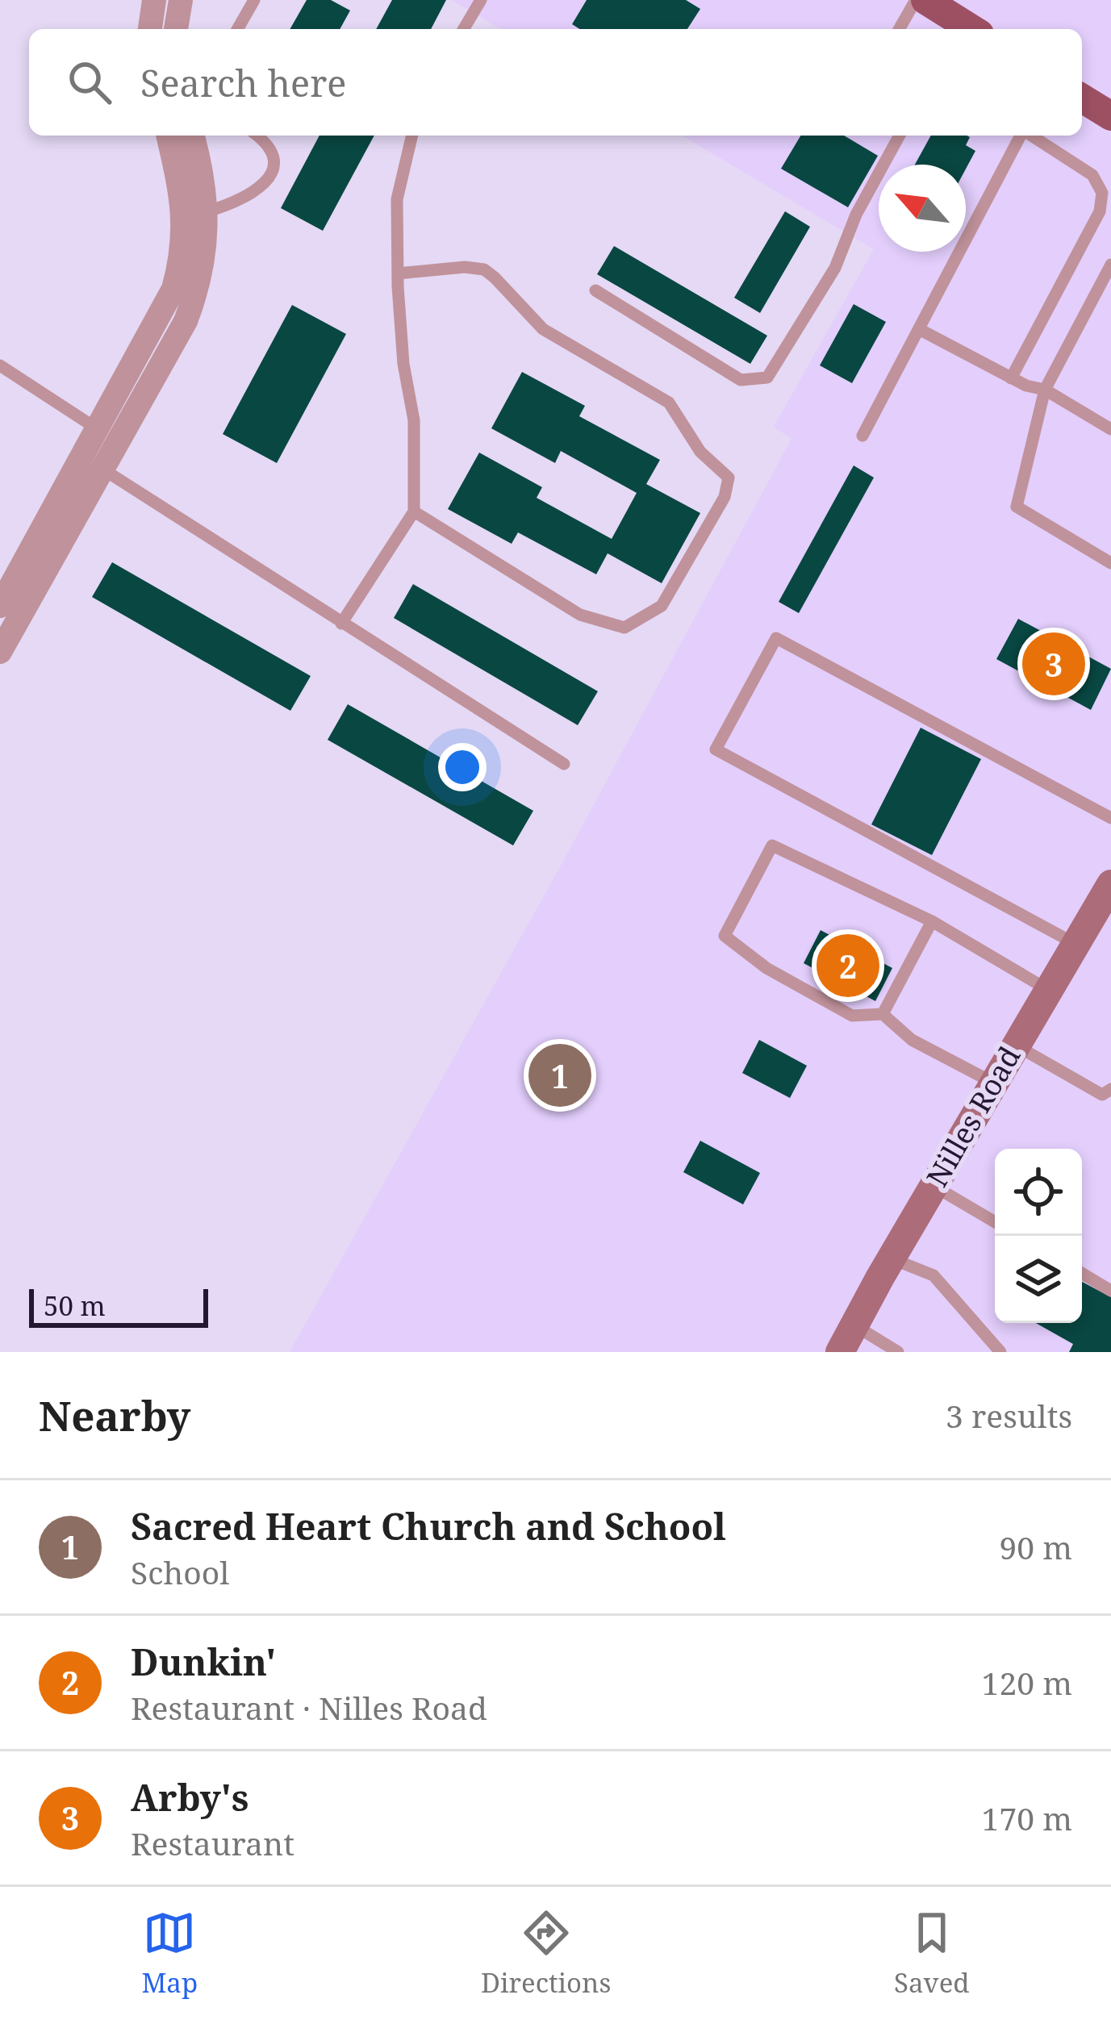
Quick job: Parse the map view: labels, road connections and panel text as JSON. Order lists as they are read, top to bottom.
{
  "streets": {
    "street": ["Nilles Road"]
  },
  "scale_bar": "50 m",
  "north": "top left",
  "page": {
    "search": "Search here",
    "pins": ["3", "2", "1"],
    "scale": "50 m",
    "heading": ["Nearby", "3 results"],
    "list": [
      {
        "mark": "1",
        "name": "Sacred Heart Church and School",
        "note": "School",
        "value": "90 m"
      },
      {
        "mark": "2",
        "name": "Dunkin'",
        "note": "Restaurant · Nilles Road",
        "value": "120 m"
      },
      {
        "mark": "3",
        "name": "Arby's",
        "note": "Restaurant",
        "value": "170 m"
      }
    ],
    "nav": ["Map", "Directions", "Saved"]
  }
}
